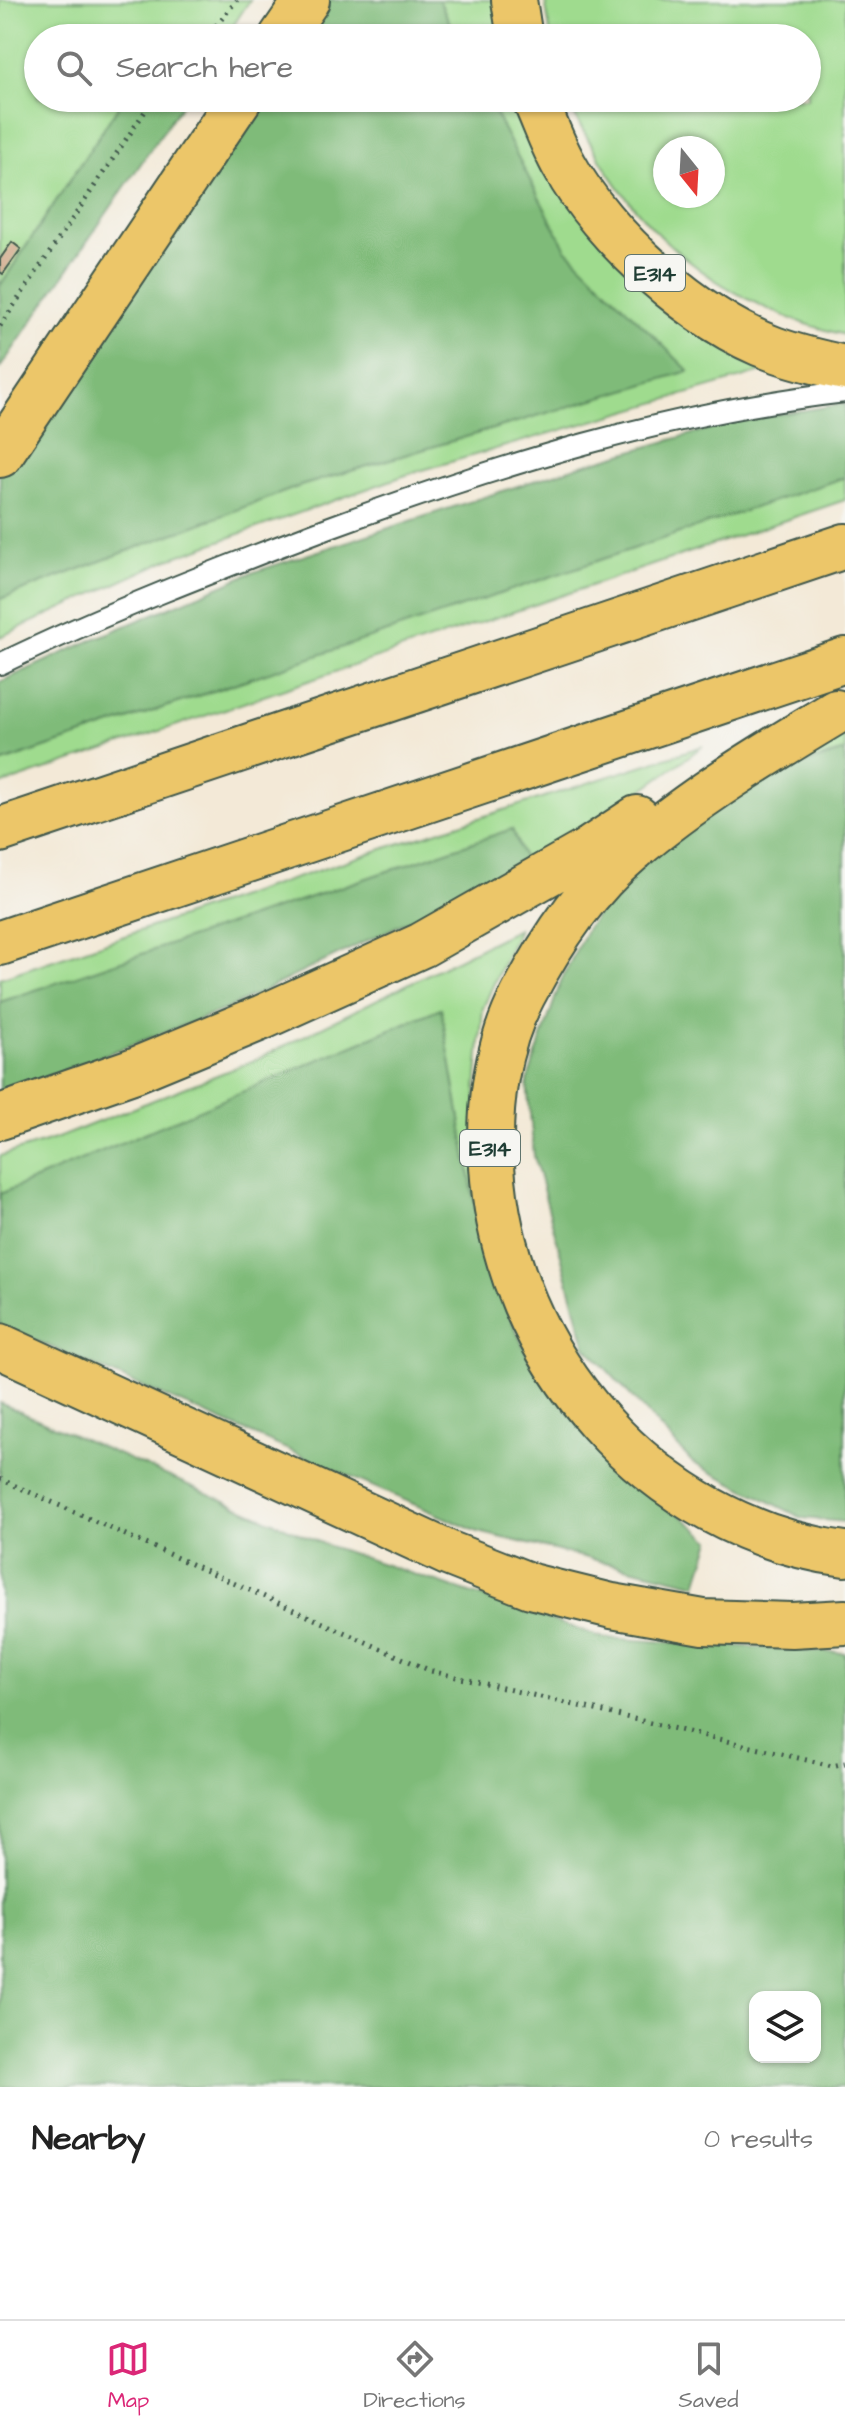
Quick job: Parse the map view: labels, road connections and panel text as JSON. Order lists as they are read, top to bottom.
{
  "streets": {
    "highway": ["E314"]
  },
  "north": "bottom",
  "page": {
    "search": "Search here",
    "heading": ["Nearby", "0 results"],
    "nav": ["Map", "Directions", "Saved"]
  }
}
